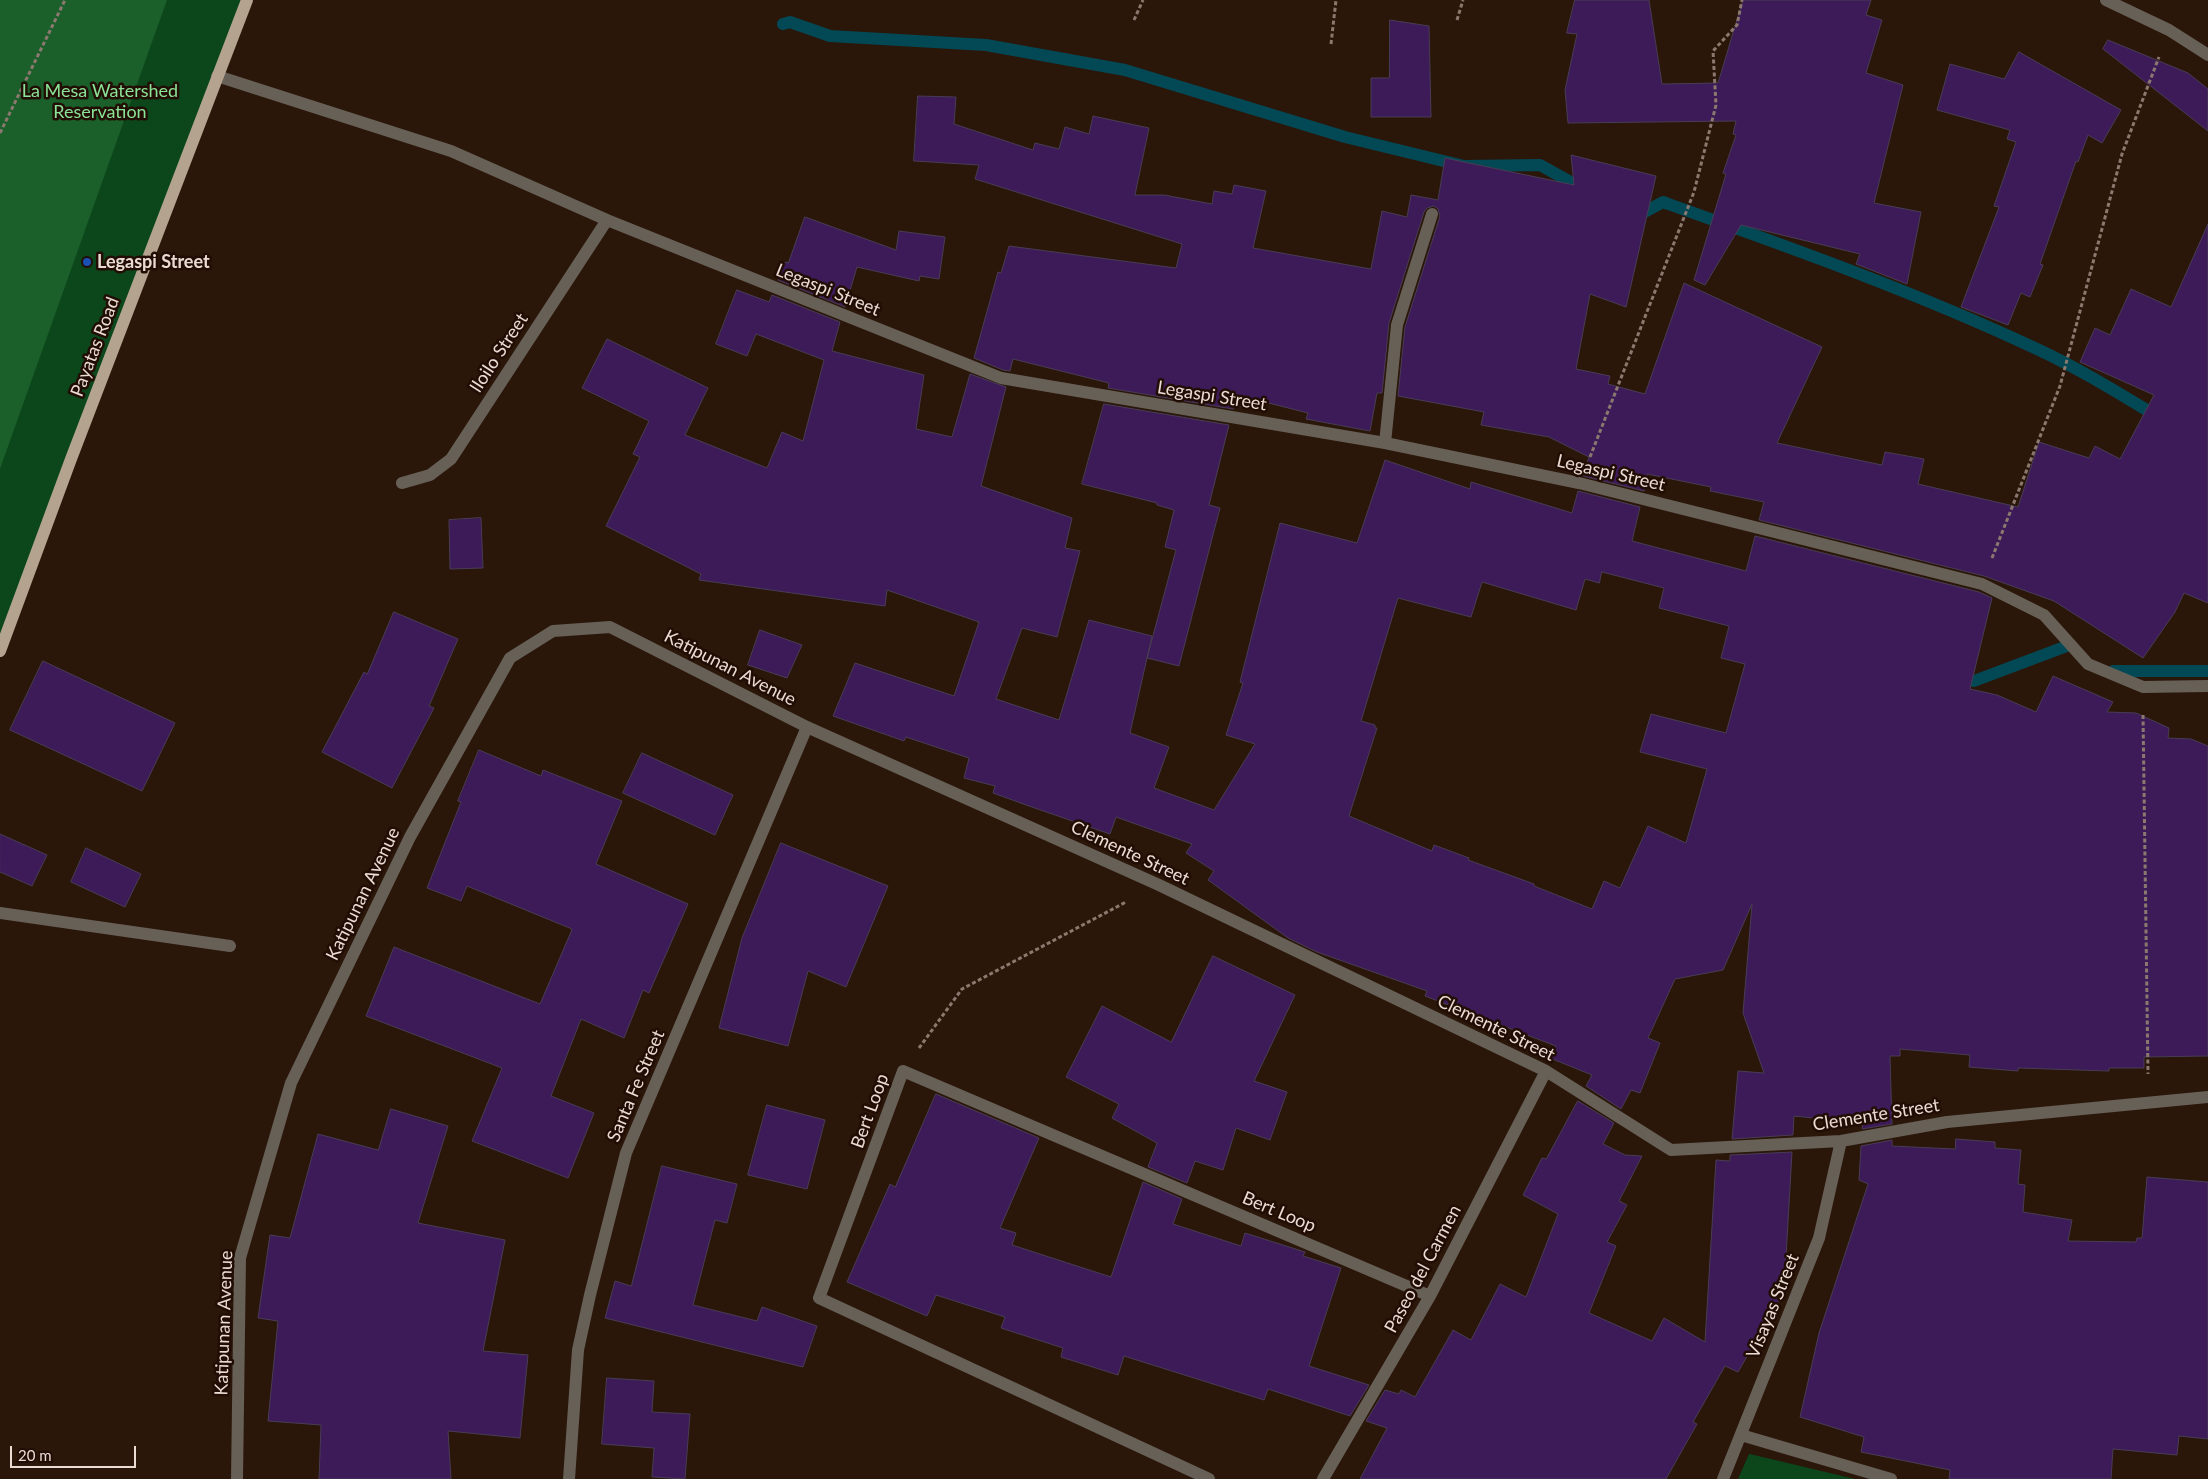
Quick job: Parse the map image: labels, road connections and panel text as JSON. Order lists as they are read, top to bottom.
{
  "streets": {
    "main road": ["Payatas Road"],
    "street": [
      "Legaspi Street",
      "Iloilo Street",
      "Katipunan Avenue",
      "Clemente Street",
      "Santa Fe Street",
      "Bert Loop",
      "Paseo del Carmen",
      "Visayas Street"
    ]
  },
  "crossings": [
    ["Legaspi Street", "Payatas Road"],
    ["Legaspi Street", "Iloilo Street"],
    ["Katipunan Avenue", "Clemente Street"],
    ["Katipunan Avenue", "Santa Fe Street"],
    ["Clemente Street", "Santa Fe Street"],
    ["Clemente Street", "Paseo del Carmen"],
    ["Clemente Street", "Visayas Street"],
    ["Bert Loop", "Paseo del Carmen"]
  ],
  "parks": ["La Mesa Watershed Reservation"],
  "places": ["Legaspi Street"],
  "scale_bar": "20 m"
}
